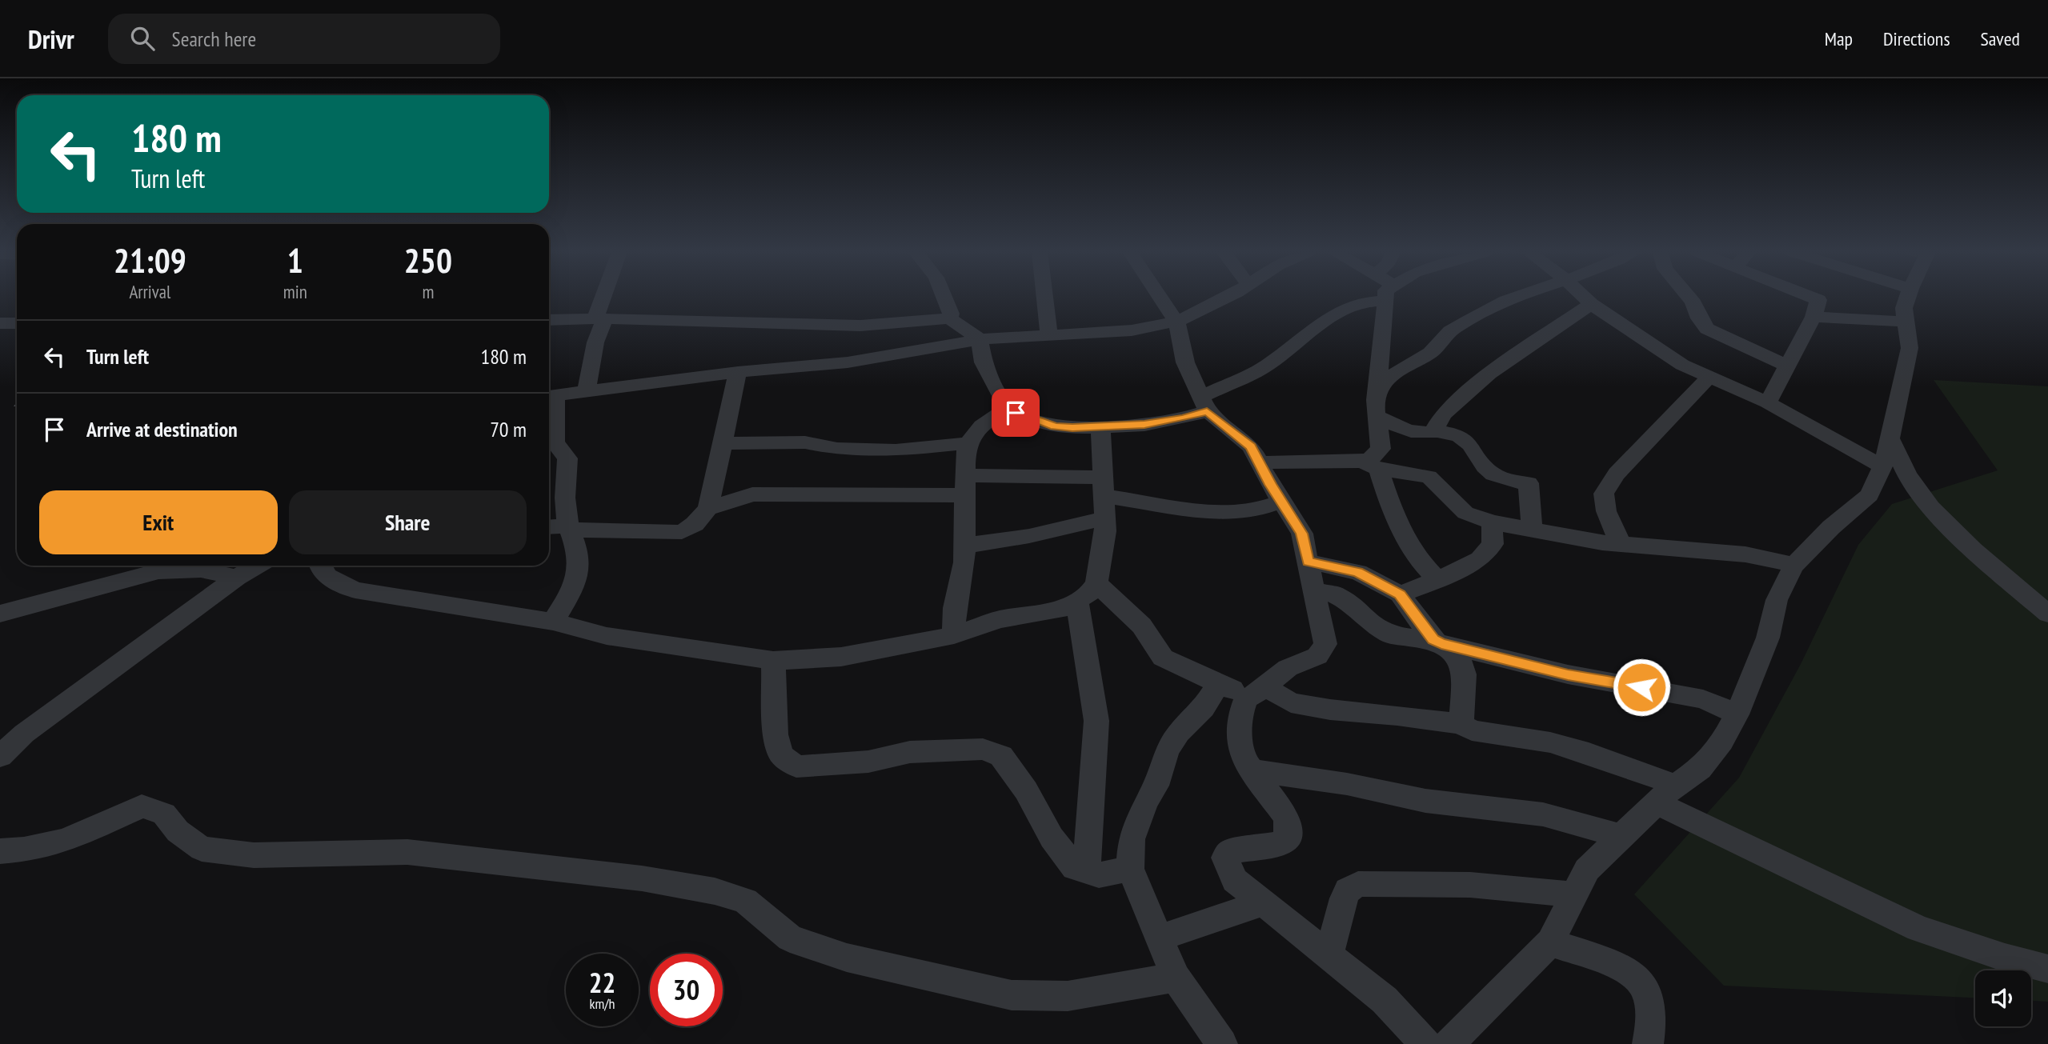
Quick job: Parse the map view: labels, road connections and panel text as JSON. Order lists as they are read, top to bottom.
{
  "page": {
    "header": "Drivr",
    "search": "Search here",
    "nav": ["Map", "Directions", "Saved"],
    "turn": ["180 m", "Turn left"],
    "eta": [
      "21:09",
      "Arrival",
      "1",
      "min",
      "250",
      "m"
    ],
    "list": [
      {
        "name": "Turn left",
        "value": "180 m"
      },
      {
        "name": "Arrive at destination",
        "value": "70 m"
      }
    ],
    "buttons": ["Exit", "Share"],
    "speed": "22 km/h",
    "limit": "30"
  }
}
